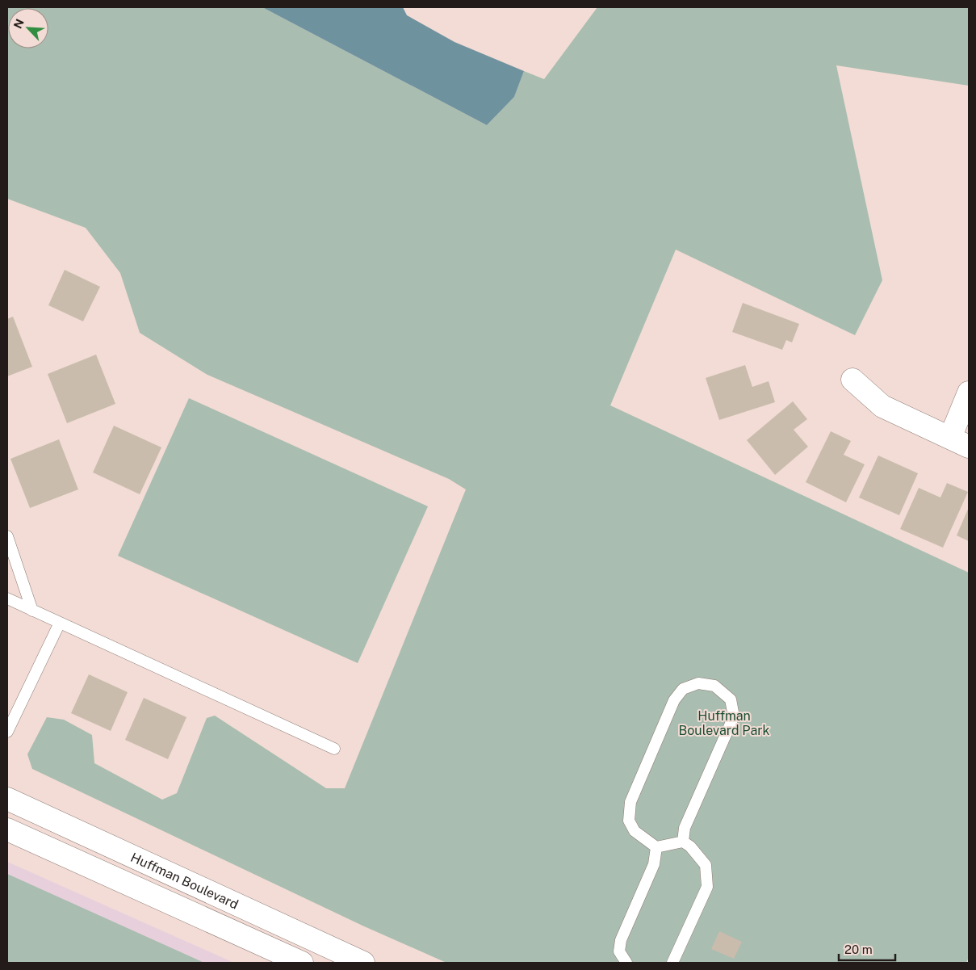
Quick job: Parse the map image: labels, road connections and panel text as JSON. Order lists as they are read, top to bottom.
{
  "streets": {
    "street": ["Huffman Boulevard"]
  },
  "parks": ["Huffman Boulevard Park"],
  "scale_bar": "20 m",
  "north": "top left"
}
